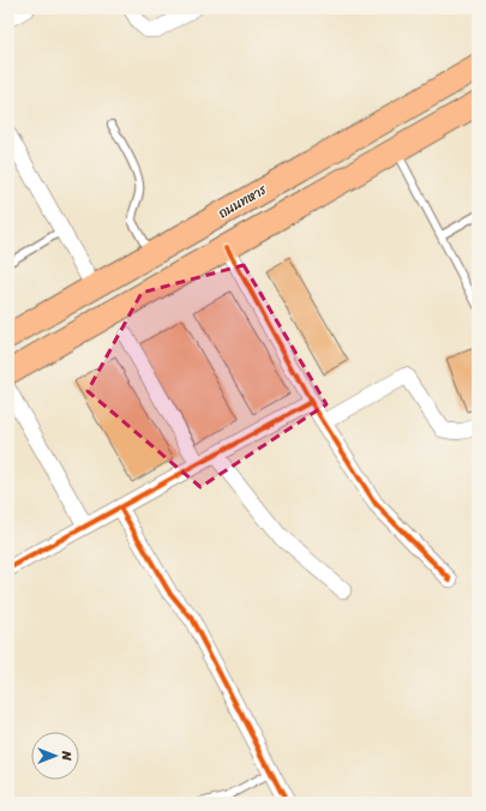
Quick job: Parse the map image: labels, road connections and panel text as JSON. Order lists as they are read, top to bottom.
{
  "streets": {
    "main road": ["ถนนทหาร"]
  },
  "north": "right"
}
